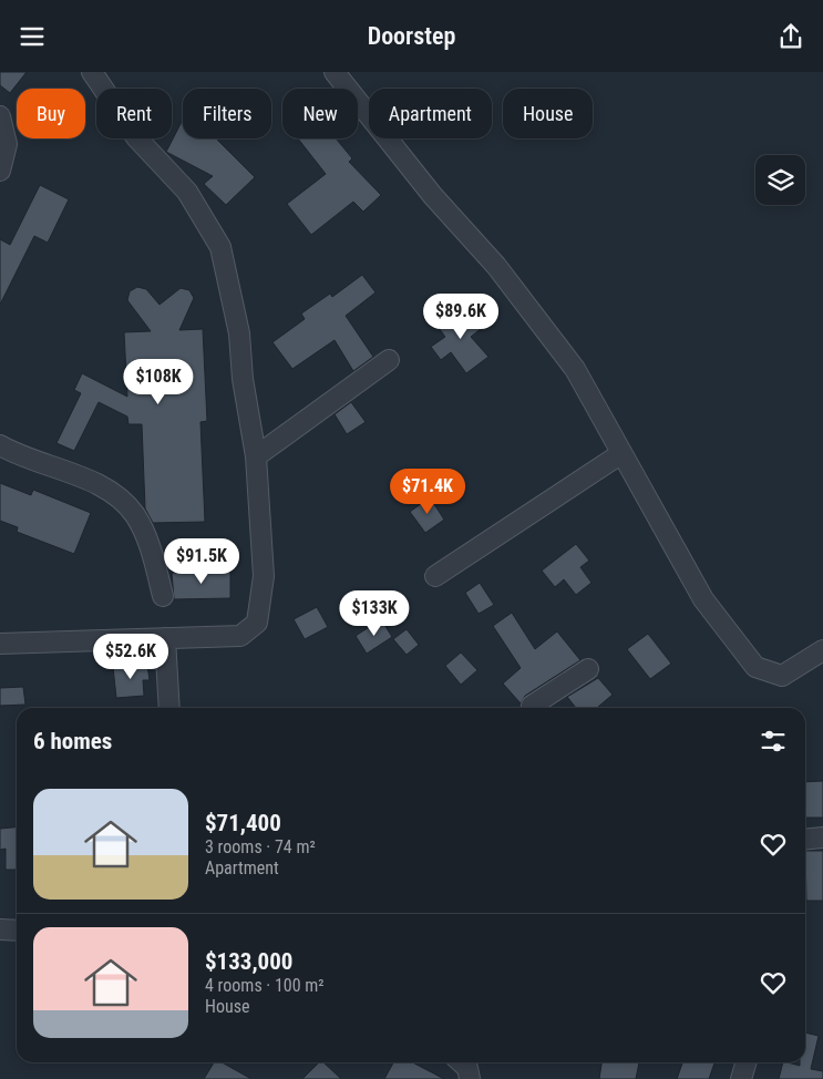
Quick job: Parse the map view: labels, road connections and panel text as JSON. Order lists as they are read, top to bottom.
{
  "page": {
    "header": "Doorstep",
    "chip": [
      "Buy",
      "Rent",
      "Filters",
      "New",
      "Apartment",
      "House"
    ],
    "price": [
      "$89.6K",
      "$108K",
      "$71.4K",
      "$91.5K",
      "$133K",
      "$52.6K"
    ],
    "heading": "6 homes",
    "list": [
      {
        "name": "$71,400",
        "note": "3 rooms · 74 m² · Apartment"
      },
      {
        "name": "$133,000",
        "note": "4 rooms · 100 m² · House"
      }
    ]
  }
}
